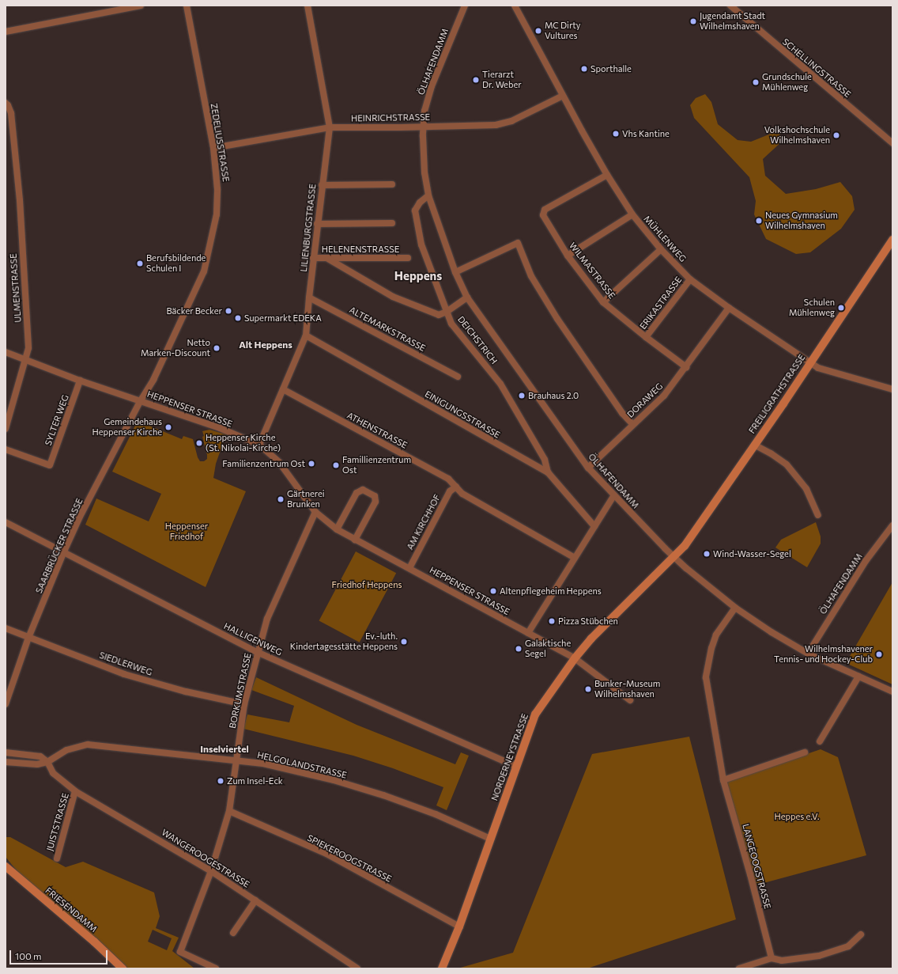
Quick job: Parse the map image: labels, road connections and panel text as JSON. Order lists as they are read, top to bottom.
{
  "streets": {
    "street": [
      "ÖLHAFENDAMM",
      "SCHELLINGSTRASSE",
      "HEINRICHSTRASSE",
      "ZEDELIUSSTRASSE",
      "LILIENBURGSTRASSE",
      "MÜHLENWEG",
      "HELENENSTRASSE",
      "WILMASTRASSE",
      "ULMENSTRASSE",
      "ERIKASTRASSE",
      "ALTEMARKSTRASSE",
      "DEICHSTRICH",
      "FREILIGRATHSTRASSE",
      "DORAWEG",
      "HEPPENSER STRASSE",
      "EINIGUNGSSTRASSE",
      "SYLTER WEG",
      "ATHENSTRASSE",
      "AM KIRCHHOF",
      "SAARBRÜCKER STRASSE",
      "HALLIGENWEG",
      "SIEDLERWEG",
      "BORKUMSTRASSE",
      "NORDERNEYSTRASSE",
      "HELGOLANDSTRASSE",
      "JUISTSTRASSE",
      "WANGEROOGESTRASSE",
      "SPIEKEROOGSTRASSE",
      "LANGEOOGSTRASSE",
      "FRIESENDAMM"
    ]
  },
  "crossings": [
    ["ÖLHAFENDAMM", "HEINRICHSTRASSE"],
    ["ÖLHAFENDAMM", "DEICHSTRICH"],
    ["ÖLHAFENDAMM", "FREILIGRATHSTRASSE"],
    ["ÖLHAFENDAMM", "DORAWEG"],
    ["ÖLHAFENDAMM", "NORDERNEYSTRASSE"],
    ["ÖLHAFENDAMM", "LANGEOOGSTRASSE"],
    ["HEINRICHSTRASSE", "ZEDELIUSSTRASSE"],
    ["HEINRICHSTRASSE", "LILIENBURGSTRASSE"],
    ["HEINRICHSTRASSE", "MÜHLENWEG"],
    ["ZEDELIUSSTRASSE", "HEPPENSER STRASSE"],
    ["ZEDELIUSSTRASSE", "SAARBRÜCKER STRASSE"],
    ["LILIENBURGSTRASSE", "HELENENSTRASSE"],
    ["LILIENBURGSTRASSE", "ALTEMARKSTRASSE"],
    ["LILIENBURGSTRASSE", "HEPPENSER STRASSE"],
    ["LILIENBURGSTRASSE", "EINIGUNGSSTRASSE"],
    ["LILIENBURGSTRASSE", "ATHENSTRASSE"],
    ["MÜHLENWEG", "WILMASTRASSE"],
    ["MÜHLENWEG", "ERIKASTRASSE"],
    ["MÜHLENWEG", "FREILIGRATHSTRASSE"],
    ["MÜHLENWEG", "DORAWEG"],
    ["WILMASTRASSE", "ERIKASTRASSE"],
    ["WILMASTRASSE", "DORAWEG"],
    ["ULMENSTRASSE", "HEPPENSER STRASSE"],
    ["DEICHSTRICH", "EINIGUNGSSTRASSE"],
    ["FREILIGRATHSTRASSE", "NORDERNEYSTRASSE"],
    ["HEPPENSER STRASSE", "SYLTER WEG"],
    ["HEPPENSER STRASSE", "AM KIRCHHOF"],
    ["HEPPENSER STRASSE", "SAARBRÜCKER STRASSE"],
    ["HEPPENSER STRASSE", "BORKUMSTRASSE"],
    ["HEPPENSER STRASSE", "NORDERNEYSTRASSE"],
    ["ATHENSTRASSE", "AM KIRCHHOF"],
    ["SAARBRÜCKER STRASSE", "HALLIGENWEG"],
    ["SAARBRÜCKER STRASSE", "SIEDLERWEG"],
    ["HALLIGENWEG", "BORKUMSTRASSE"],
    ["HALLIGENWEG", "NORDERNEYSTRASSE"],
    ["SIEDLERWEG", "BORKUMSTRASSE"],
    ["BORKUMSTRASSE", "HELGOLANDSTRASSE"],
    ["BORKUMSTRASSE", "WANGEROOGESTRASSE"],
    ["BORKUMSTRASSE", "SPIEKEROOGSTRASSE"],
    ["NORDERNEYSTRASSE", "HELGOLANDSTRASSE"],
    ["NORDERNEYSTRASSE", "SPIEKEROOGSTRASSE"],
    ["HELGOLANDSTRASSE", "WANGEROOGESTRASSE"],
    ["JUISTSTRASSE", "WANGEROOGESTRASSE"]
  ],
  "districts": ["Heppens", "Alt Heppens", "Inselviertel"],
  "parks": ["Heppenser Friedhof", "Friedhof Heppens", "Heppes e.V."],
  "places": [
    "Jugendamt Stadt Wilhelmshaven",
    "MC Dirty Vultures",
    "Sporthalle",
    "Tierarzt Dr. Weber",
    "Grundschule Mühlenweg",
    "Vhs Kantine",
    "Volkshochschule Wilhelmshaven",
    "Neues Gymnasium Wilhelmshaven",
    "Berufsbildende Schulen I",
    "Schulen Mühlenweg",
    "Bäcker Becker",
    "Supermarkt EDEKA",
    "Netto Marken-Discount",
    "Brauhaus 2.0",
    "Gemeindehaus Heppenser Kirche",
    "Heppenser Kirche (St. Nikolai-Kirche)",
    "Familienzentrum Ost",
    "Famillienzentrum Ost",
    "Gärtnerei Brunken",
    "Wind-Wasser-Segel",
    "Altenpflegeheim Heppens",
    "Pizza Stübchen",
    "Ev.-luth. Kindertagesstätte Heppens",
    "Galaktische Segel",
    "Wilhelmshavener Tennis- und Hockey-Club",
    "Bunker-Museum Wilhelmshaven",
    "Zum Insel-Eck"
  ],
  "scale_bar": "100 m"
}
